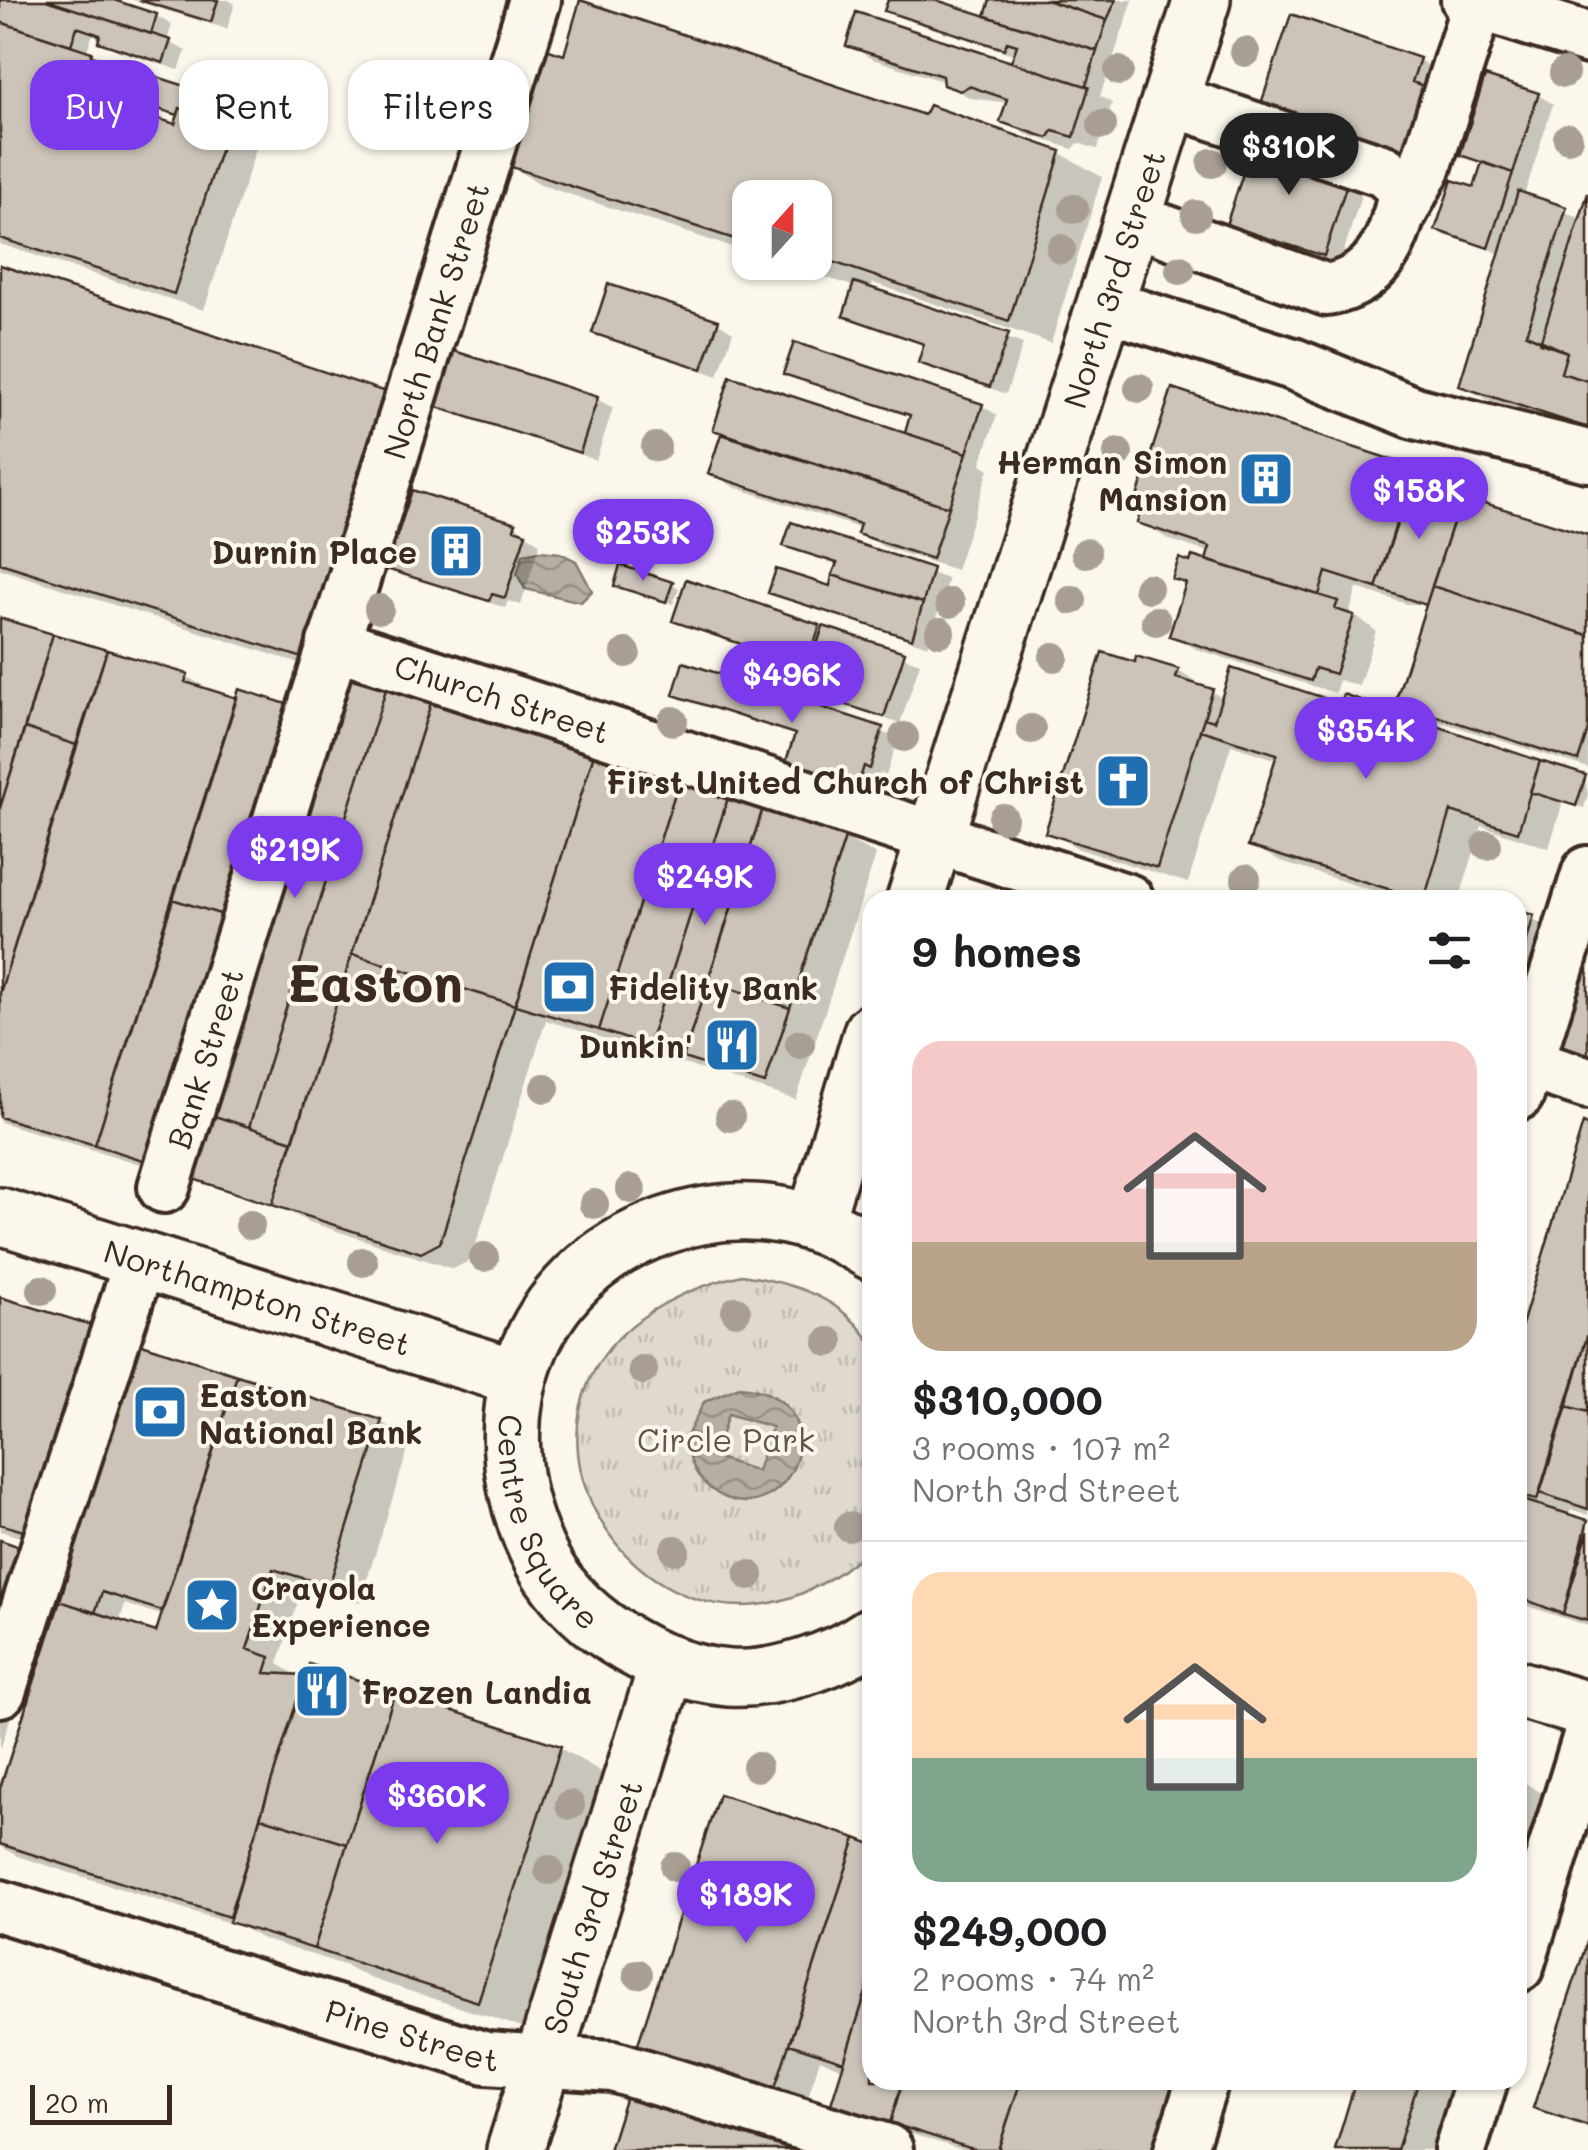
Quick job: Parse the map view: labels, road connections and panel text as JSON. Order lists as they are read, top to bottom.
{
  "streets": {
    "main road": [
      "North 3rd Street",
      "Northampton Street",
      "Centre Square",
      "South 3rd Street"
    ],
    "street": [
      "North Bank Street",
      "Church Street",
      "Bank Street",
      "Pine Street"
    ]
  },
  "crossings": [
    ["North 3rd Street", "Church Street"],
    ["North Bank Street", "Church Street"],
    ["North Bank Street", "Bank Street"],
    ["Church Street", "Bank Street"],
    ["Northampton Street", "Centre Square"],
    ["Centre Square", "South 3rd Street"],
    ["South 3rd Street", "Pine Street"]
  ],
  "districts": ["Easton"],
  "parks": ["Circle Park"],
  "places": {
    "building": ["Herman Simon Mansion", "Durnin Place"],
    "church": ["First United Church of Christ"],
    "bank": ["Fidelity Bank", "Easton National Bank"],
    "restaurant": ["Dunkin'", "Frozen Landia"],
    "place": ["Crayola Experience"]
  },
  "scale_bar": "20 m",
  "north": "top",
  "page": {
    "chip": ["Buy", "Rent", "Filters"],
    "price": [
      "$310K",
      "$158K",
      "$253K",
      "$496K",
      "$354K",
      "$219K",
      "$249K",
      "$360K",
      "$189K"
    ],
    "heading": "9 homes",
    "list": [
      {
        "name": "$310,000",
        "note": "3 rooms · 107 m² · North 3rd Street"
      },
      {
        "name": "$249,000",
        "note": "2 rooms · 74 m² · North 3rd Street"
      }
    ],
    "scale": "20 m"
  }
}
